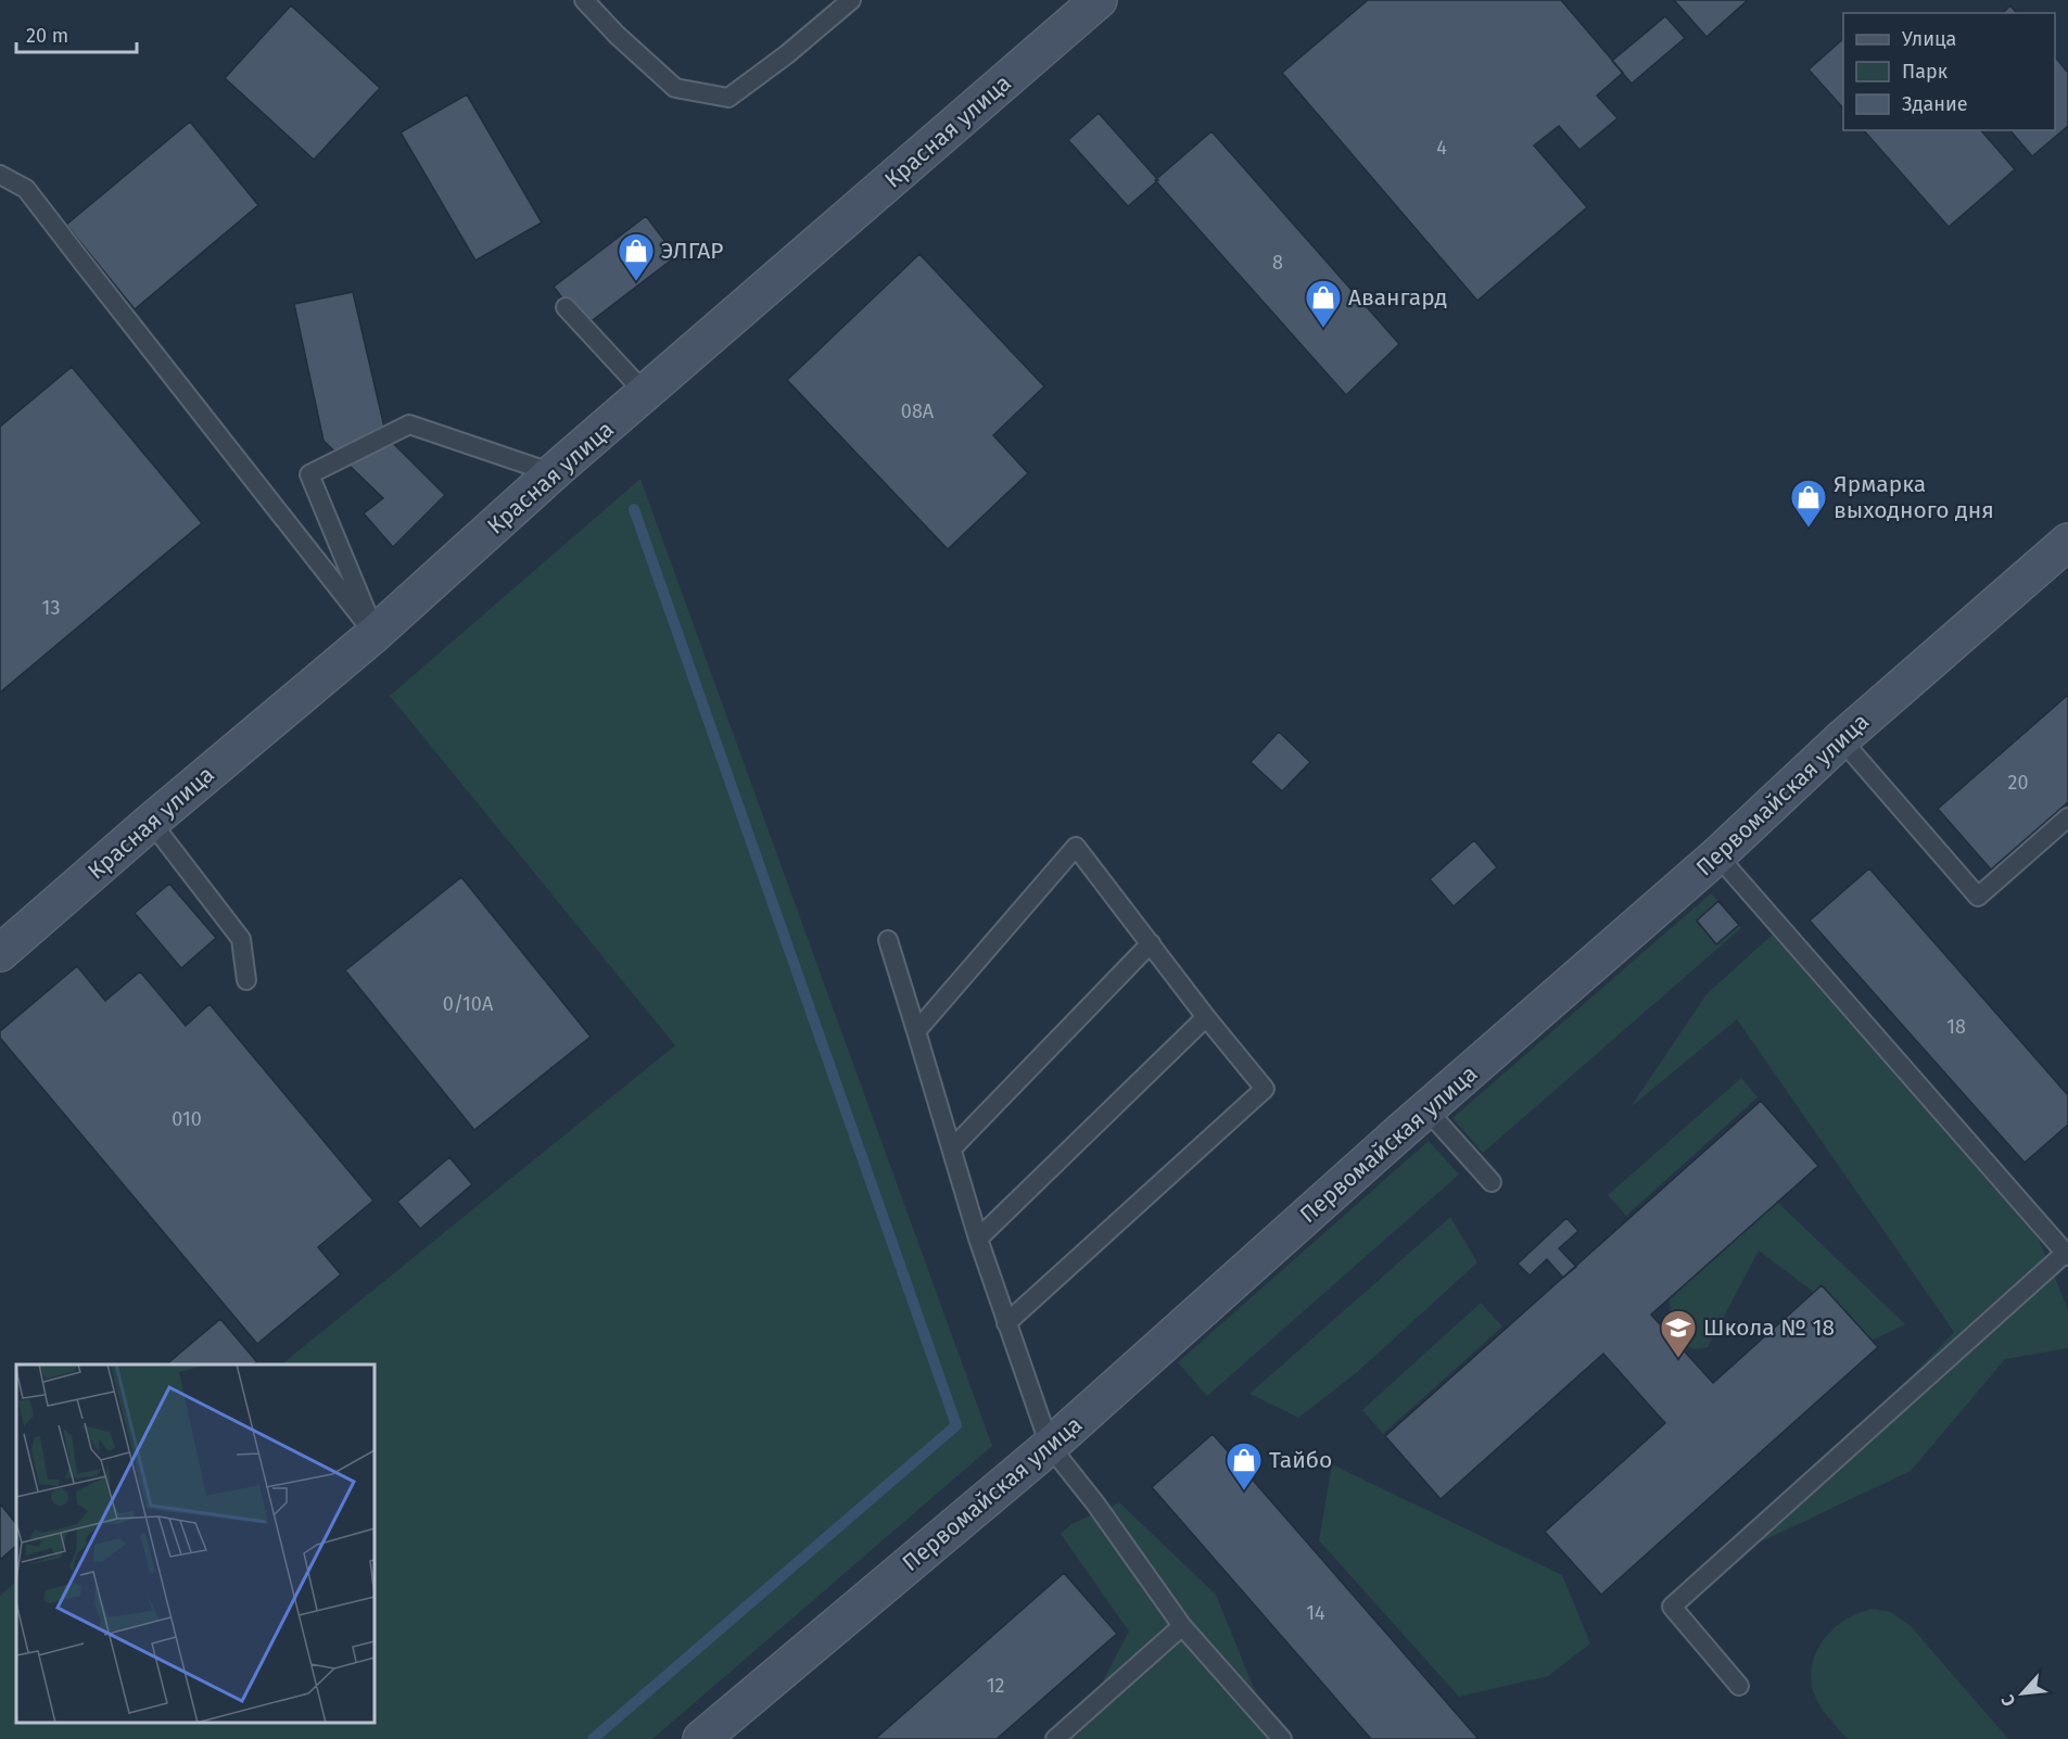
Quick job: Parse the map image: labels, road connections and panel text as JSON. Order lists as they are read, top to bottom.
{
  "streets": {
    "street": ["Красная улица", "Первомайская улица"]
  },
  "places": {
    "shop": [
      "ЭЛГАР",
      "Авангард",
      "Ярмарка выходного дня",
      "Тайбо"
    ],
    "school or university": ["Школа № 18"]
  },
  "house_numbers": [
    "4",
    "8",
    "08А",
    "13",
    "20",
    "0/10А",
    "18",
    "010",
    "14",
    "12"
  ],
  "legend": ["Улица", "Парк", "Здание"],
  "scale_bar": "20 m",
  "north": "bottom left"
}
